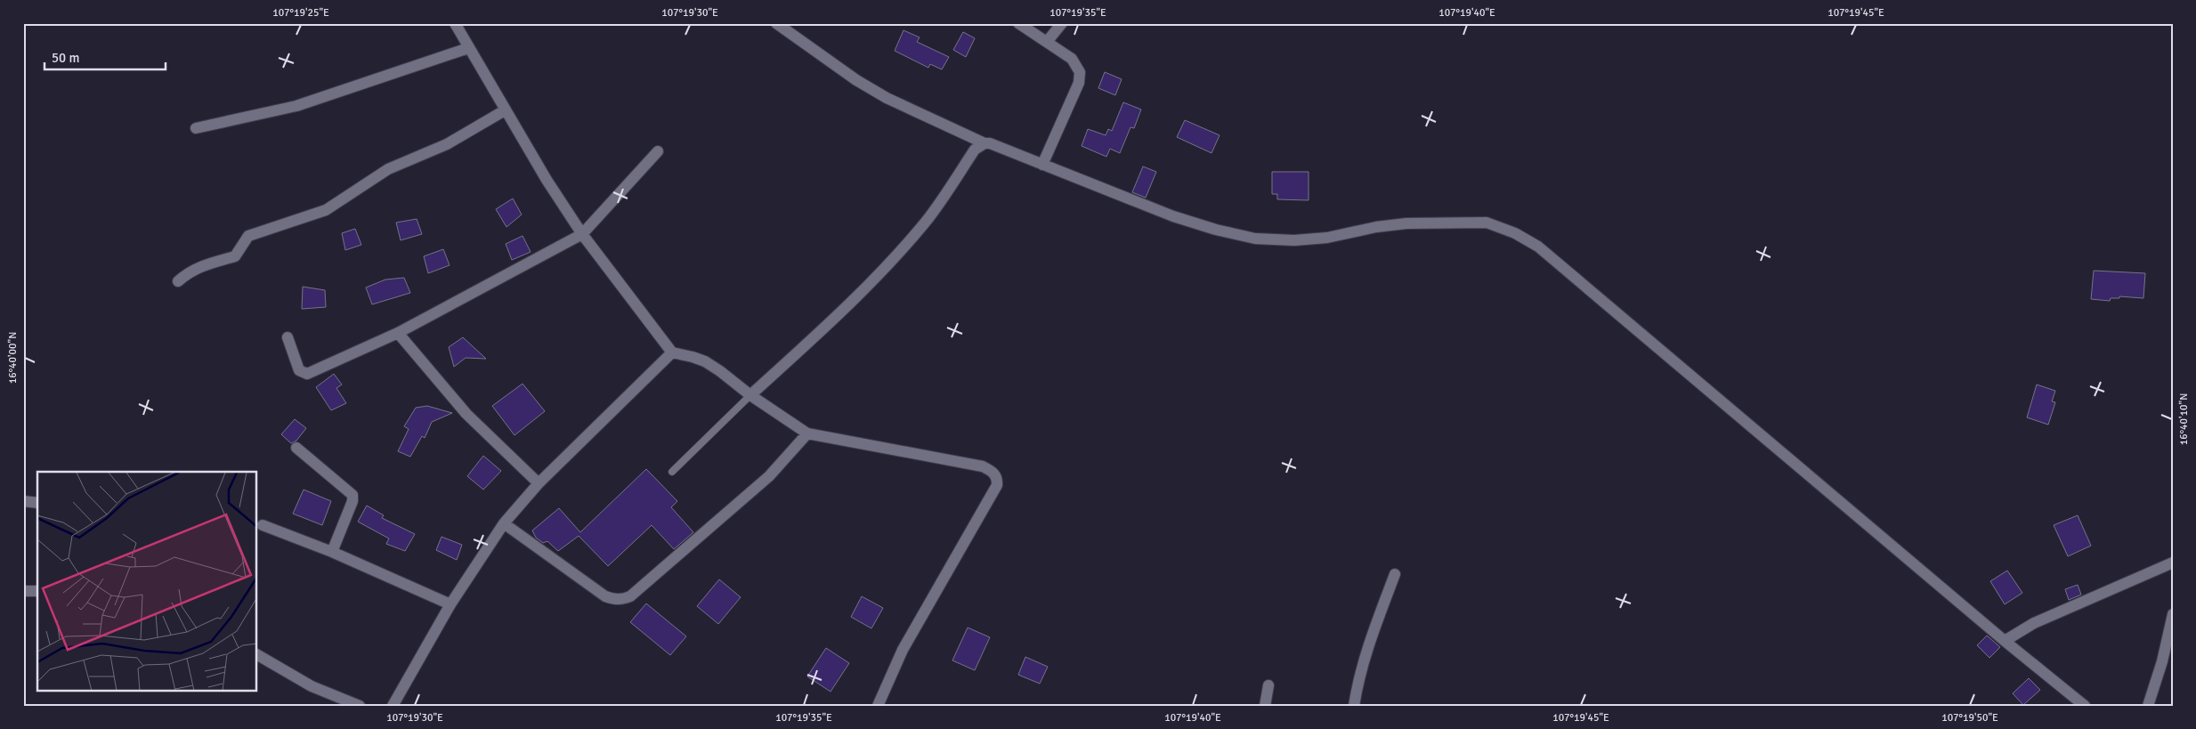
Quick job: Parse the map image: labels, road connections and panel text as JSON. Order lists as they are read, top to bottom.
{
  "scale_bar": "50 m",
  "coordinates": [
    "107°19'25\"E",
    "107°19'30\"E",
    "107°19'35\"E",
    "107°19'40\"E",
    "107°19'45\"E",
    "16°40'00\"N",
    "16°40'10\"N",
    "107°19'50\"E"
  ]
}
